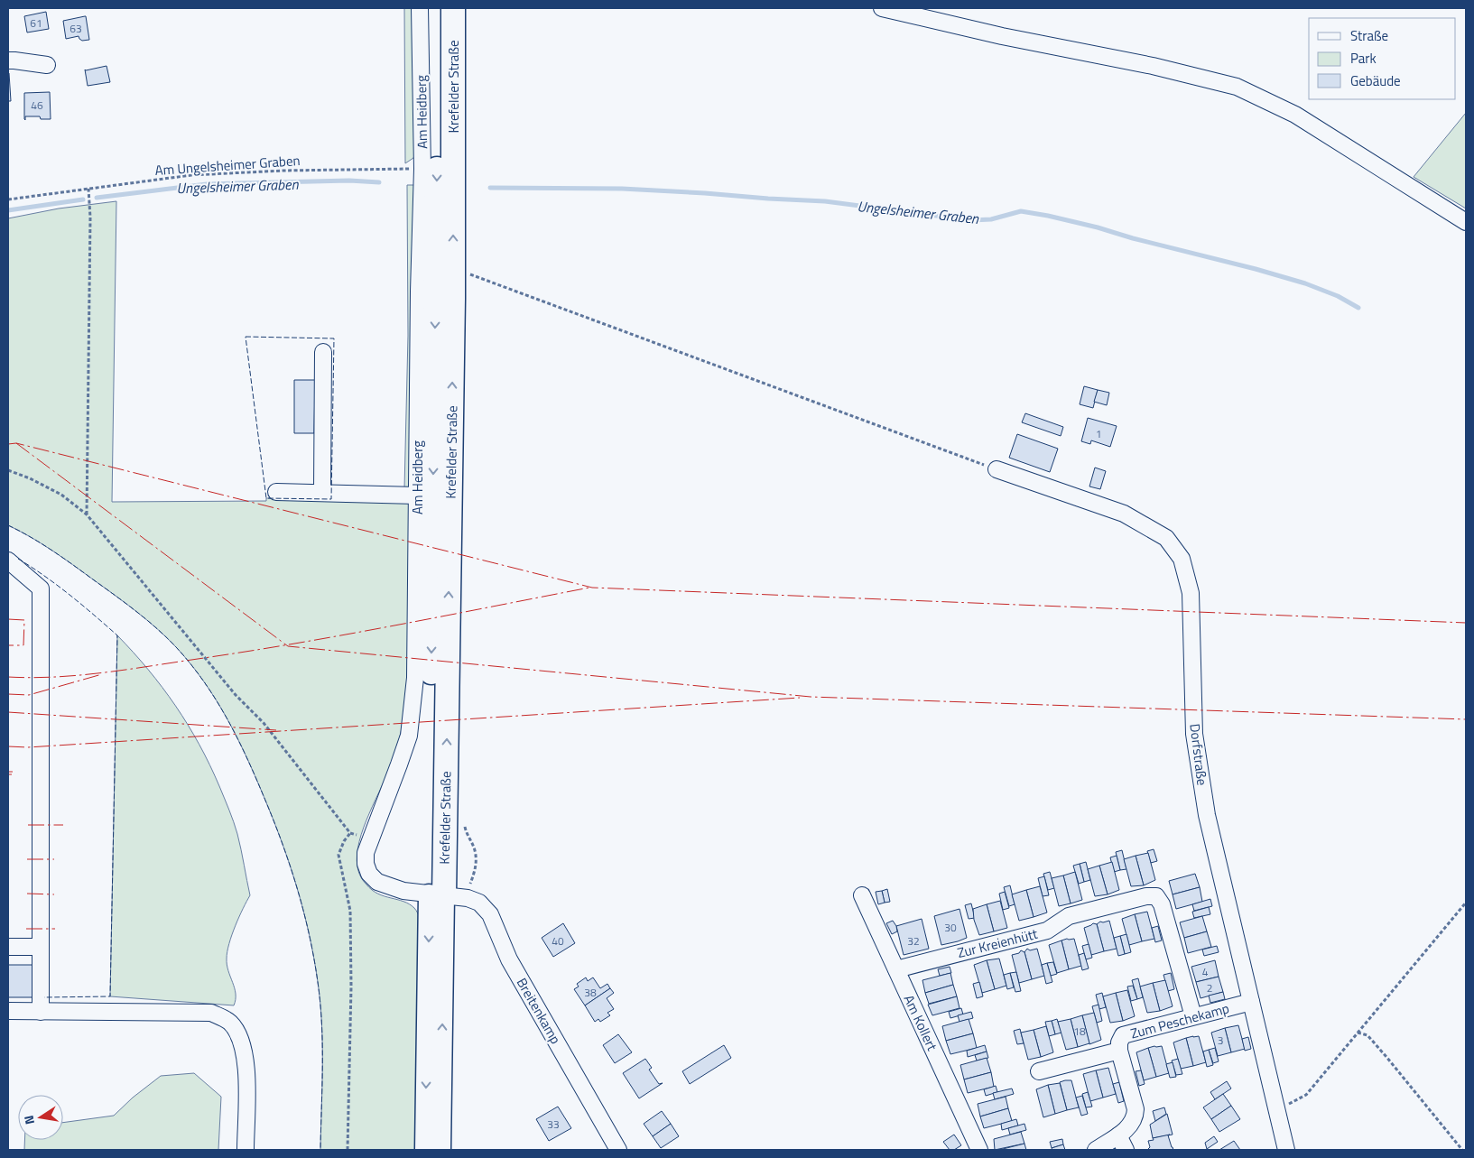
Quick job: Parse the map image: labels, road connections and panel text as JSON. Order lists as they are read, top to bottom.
{
  "streets": {
    "highway": ["Krefelder Straße"],
    "street": [
      "Am Heidberg",
      "Dorfstraße",
      "Zur Kreienhütt",
      "Breitenkamp",
      "Zum Peschekamp",
      "Am Kollert"
    ],
    "path": ["Am Ungelsheimer Graben"]
  },
  "crossings": [
    ["Krefelder Straße", "Am Heidberg"],
    ["Krefelder Straße", "Breitenkamp"],
    ["Am Heidberg", "Am Ungelsheimer Graben"],
    ["Am Heidberg", "Breitenkamp"],
    ["Dorfstraße", "Zum Peschekamp"],
    ["Zur Kreienhütt", "Zum Peschekamp"],
    ["Zur Kreienhütt", "Am Kollert"]
  ],
  "water": ["Ungelsheimer Graben"],
  "house_numbers": [
    "61",
    "63",
    "46",
    "1",
    "30",
    "40",
    "32",
    "4",
    "2",
    "38",
    "18",
    "3",
    "33"
  ],
  "legend": ["Straße", "Park", "Gebäude"],
  "north": "left"
}
